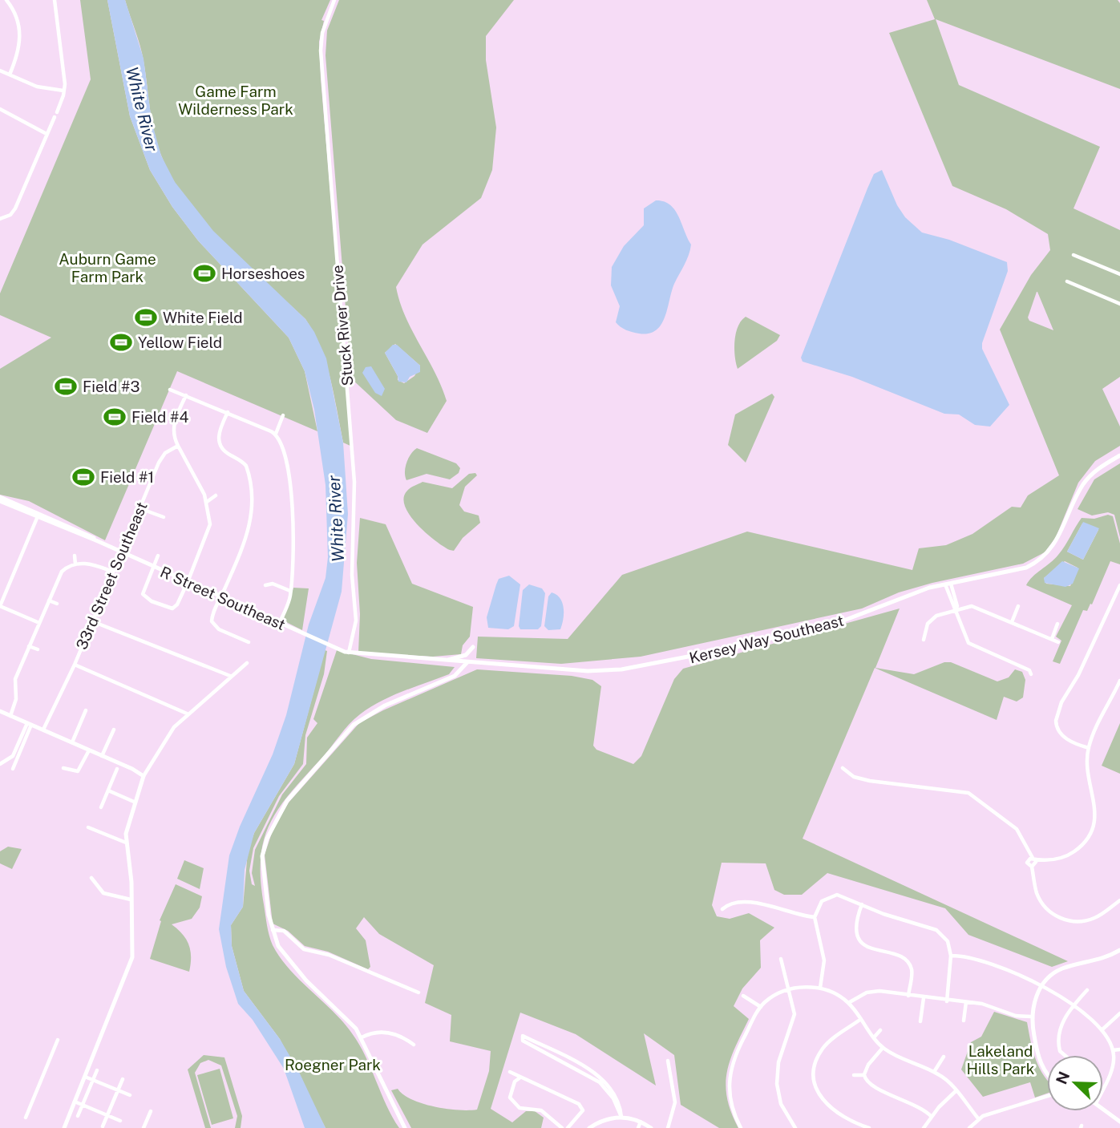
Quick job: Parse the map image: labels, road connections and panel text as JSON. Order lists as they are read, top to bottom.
{
  "streets": {
    "street": [
      "Stuck River Drive",
      "33rd Street Southeast",
      "R Street Southeast",
      "Kersey Way Southeast"
    ]
  },
  "crossings": [
    ["Stuck River Drive", "R Street Southeast"],
    ["Stuck River Drive", "Kersey Way Southeast"],
    ["33rd Street Southeast", "R Street Southeast"],
    ["R Street Southeast", "Kersey Way Southeast"]
  ],
  "water": ["White River"],
  "parks": [
    "Game Farm Wilderness Park",
    "Auburn Game Farm Park",
    "Lakeland Hills Park",
    "Roegner Park"
  ],
  "places": {
    "sports": [
      "Horseshoes",
      "White Field",
      "Yellow Field",
      "Field #3",
      "Field #4",
      "Field #1"
    ]
  },
  "north": "top left"
}
